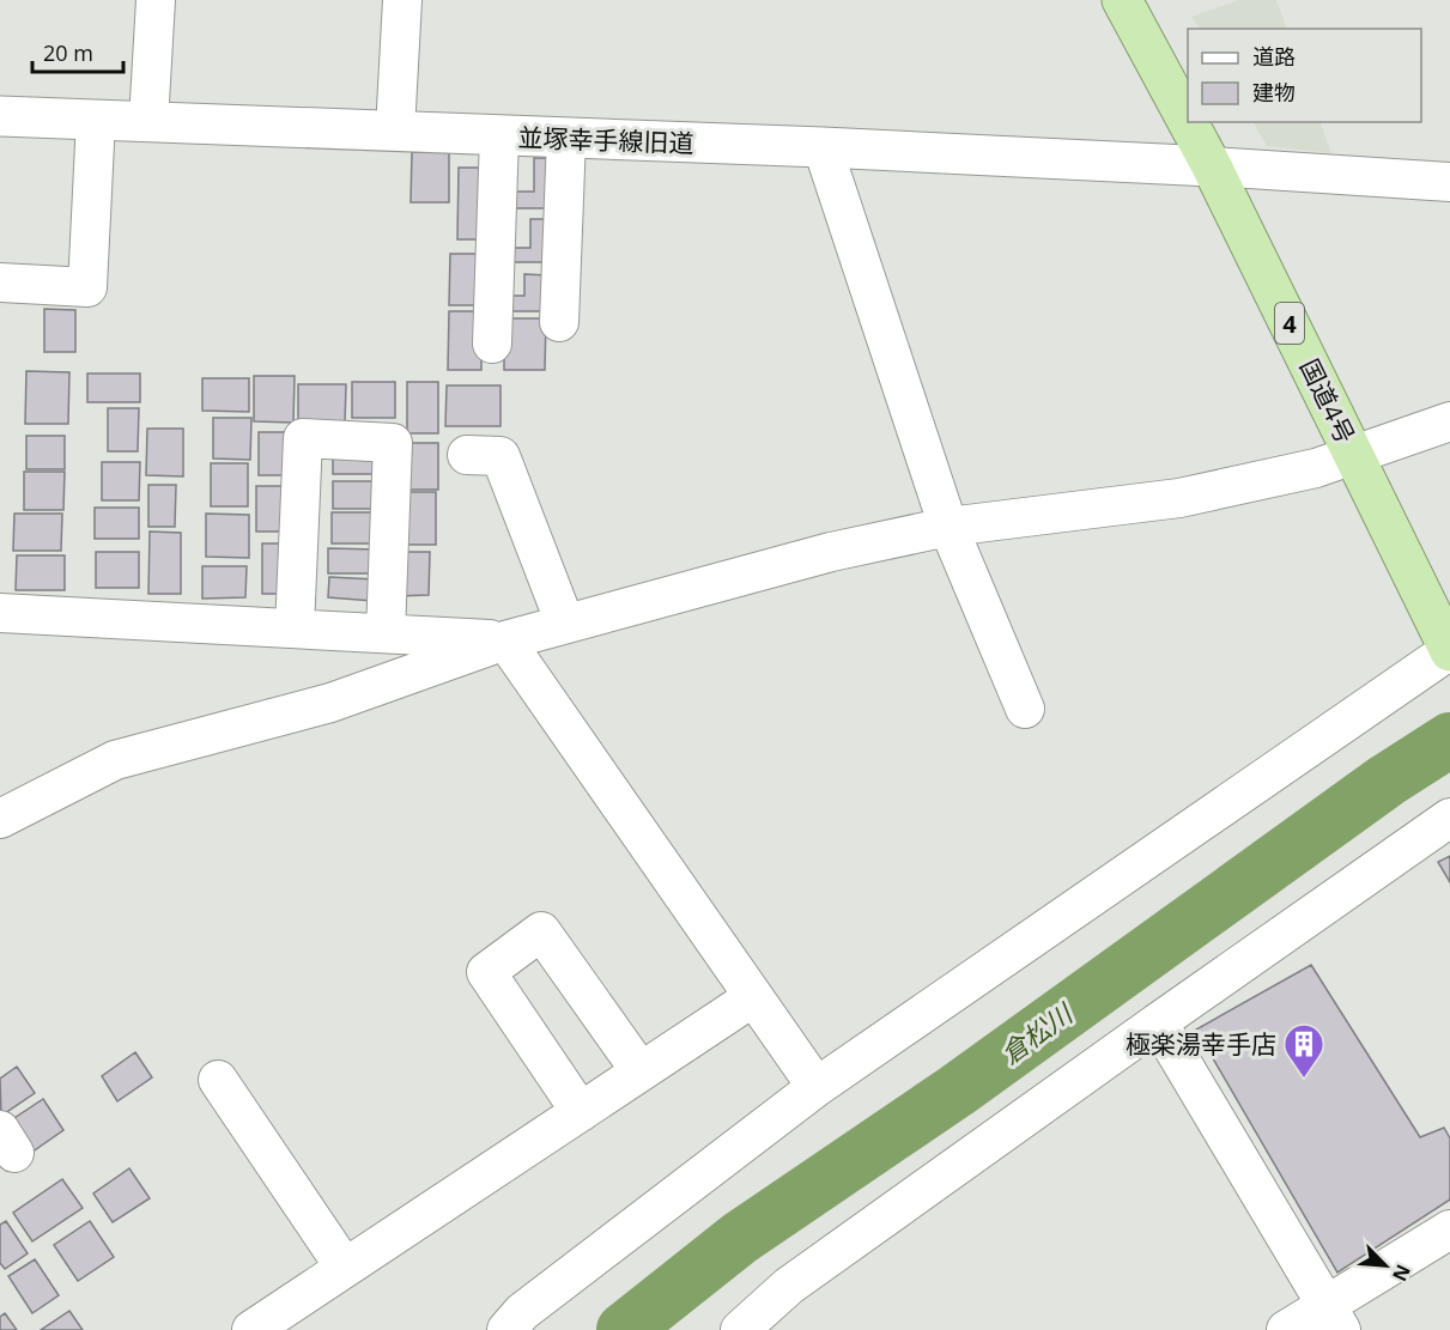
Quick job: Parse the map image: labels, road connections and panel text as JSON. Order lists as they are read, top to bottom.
{
  "streets": {
    "highway": ["4", "国道4号"],
    "street": ["並塚幸手線旧道"]
  },
  "crossings": [
    ["並塚幸手線旧道", "国道4号"]
  ],
  "water": ["倉松川"],
  "places": {
    "building": ["極楽湯幸手店"]
  },
  "legend": ["道路", "建物"],
  "scale_bar": "20 m",
  "north": "bottom right"
}
